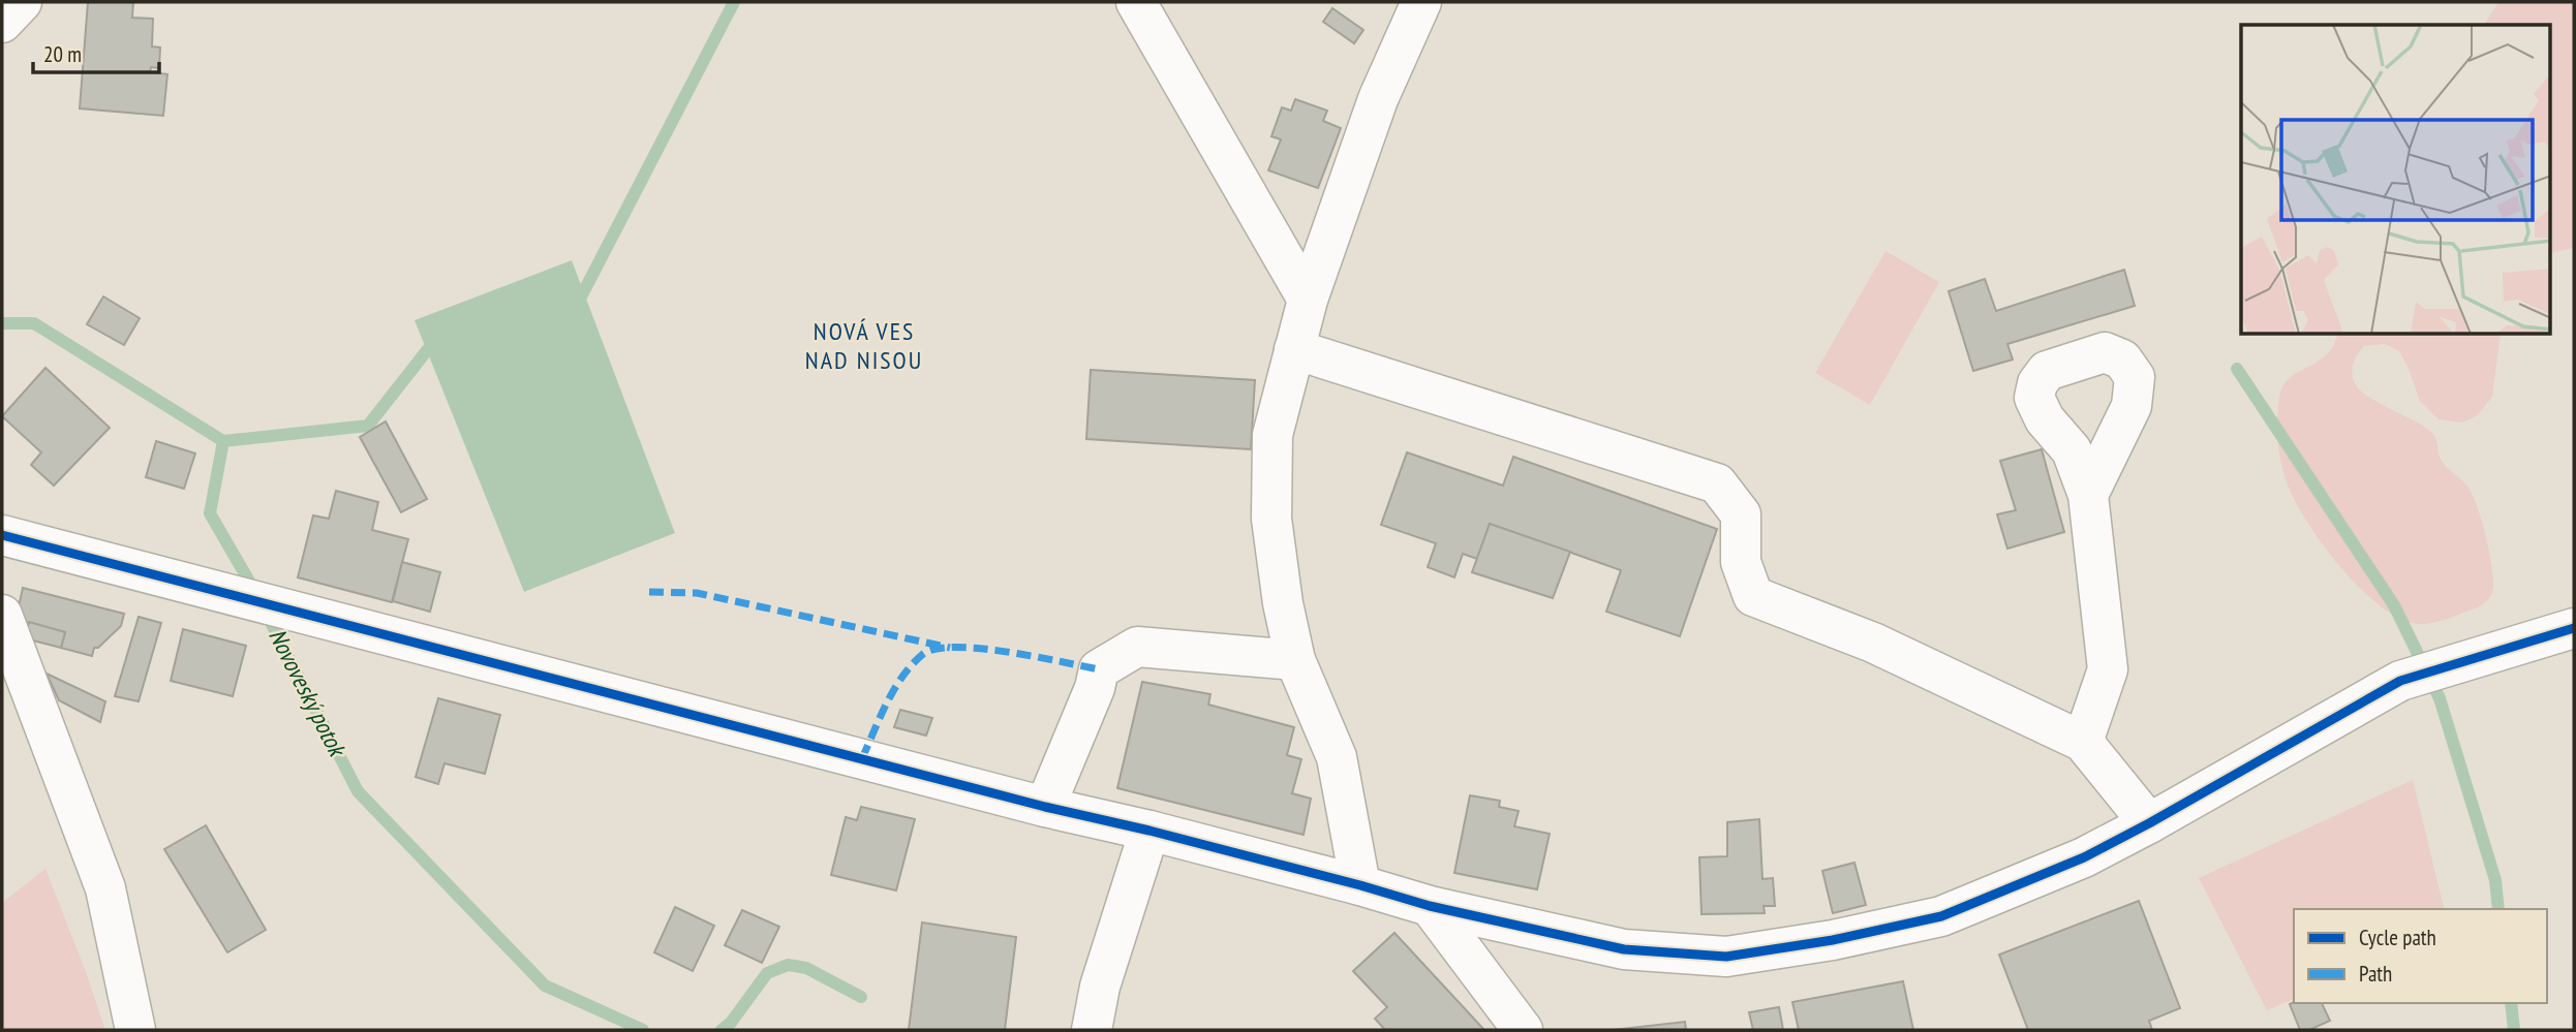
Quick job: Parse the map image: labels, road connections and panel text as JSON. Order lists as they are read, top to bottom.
{
  "districts": ["NOVÁ VES NAD NISOU"],
  "water": ["Novoveský potok"],
  "legend": ["Cycle path", "Path"],
  "scale_bar": "20 m"
}
